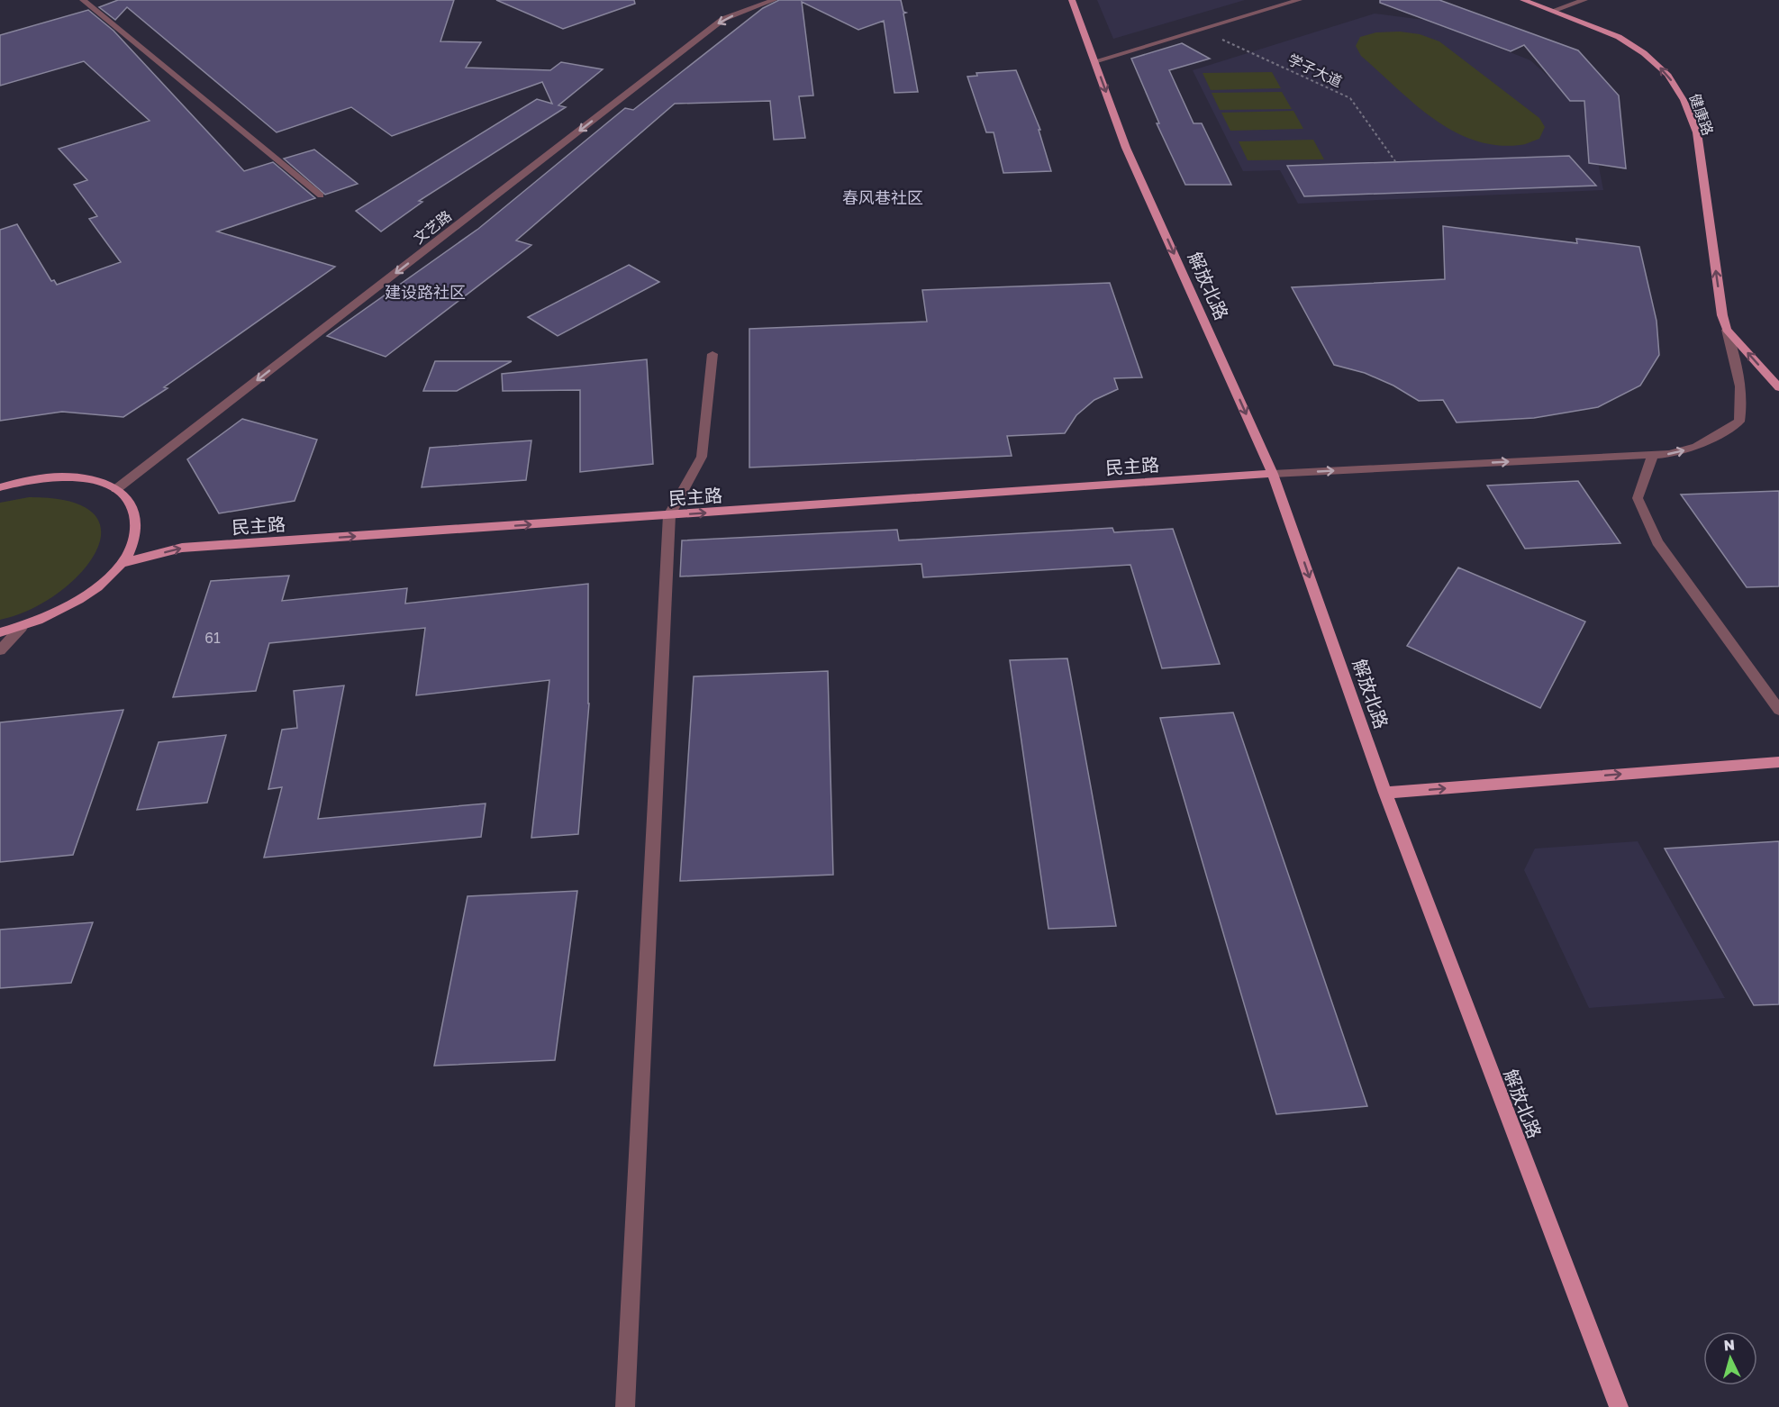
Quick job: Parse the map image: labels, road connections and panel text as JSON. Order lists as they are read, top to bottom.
{
  "streets": {
    "main road": ["健康路", "解放北路", "民主路"],
    "street": ["文艺路"],
    "path": ["学子大道"]
  },
  "crossings": [
    ["解放北路", "民主路"]
  ],
  "one_way": [
    "健康路",
    "文艺路",
    "解放北路",
    "民主路"
  ],
  "districts": ["春风巷社区", "建设路社区"],
  "house_numbers": ["61"],
  "north": "top"
}
